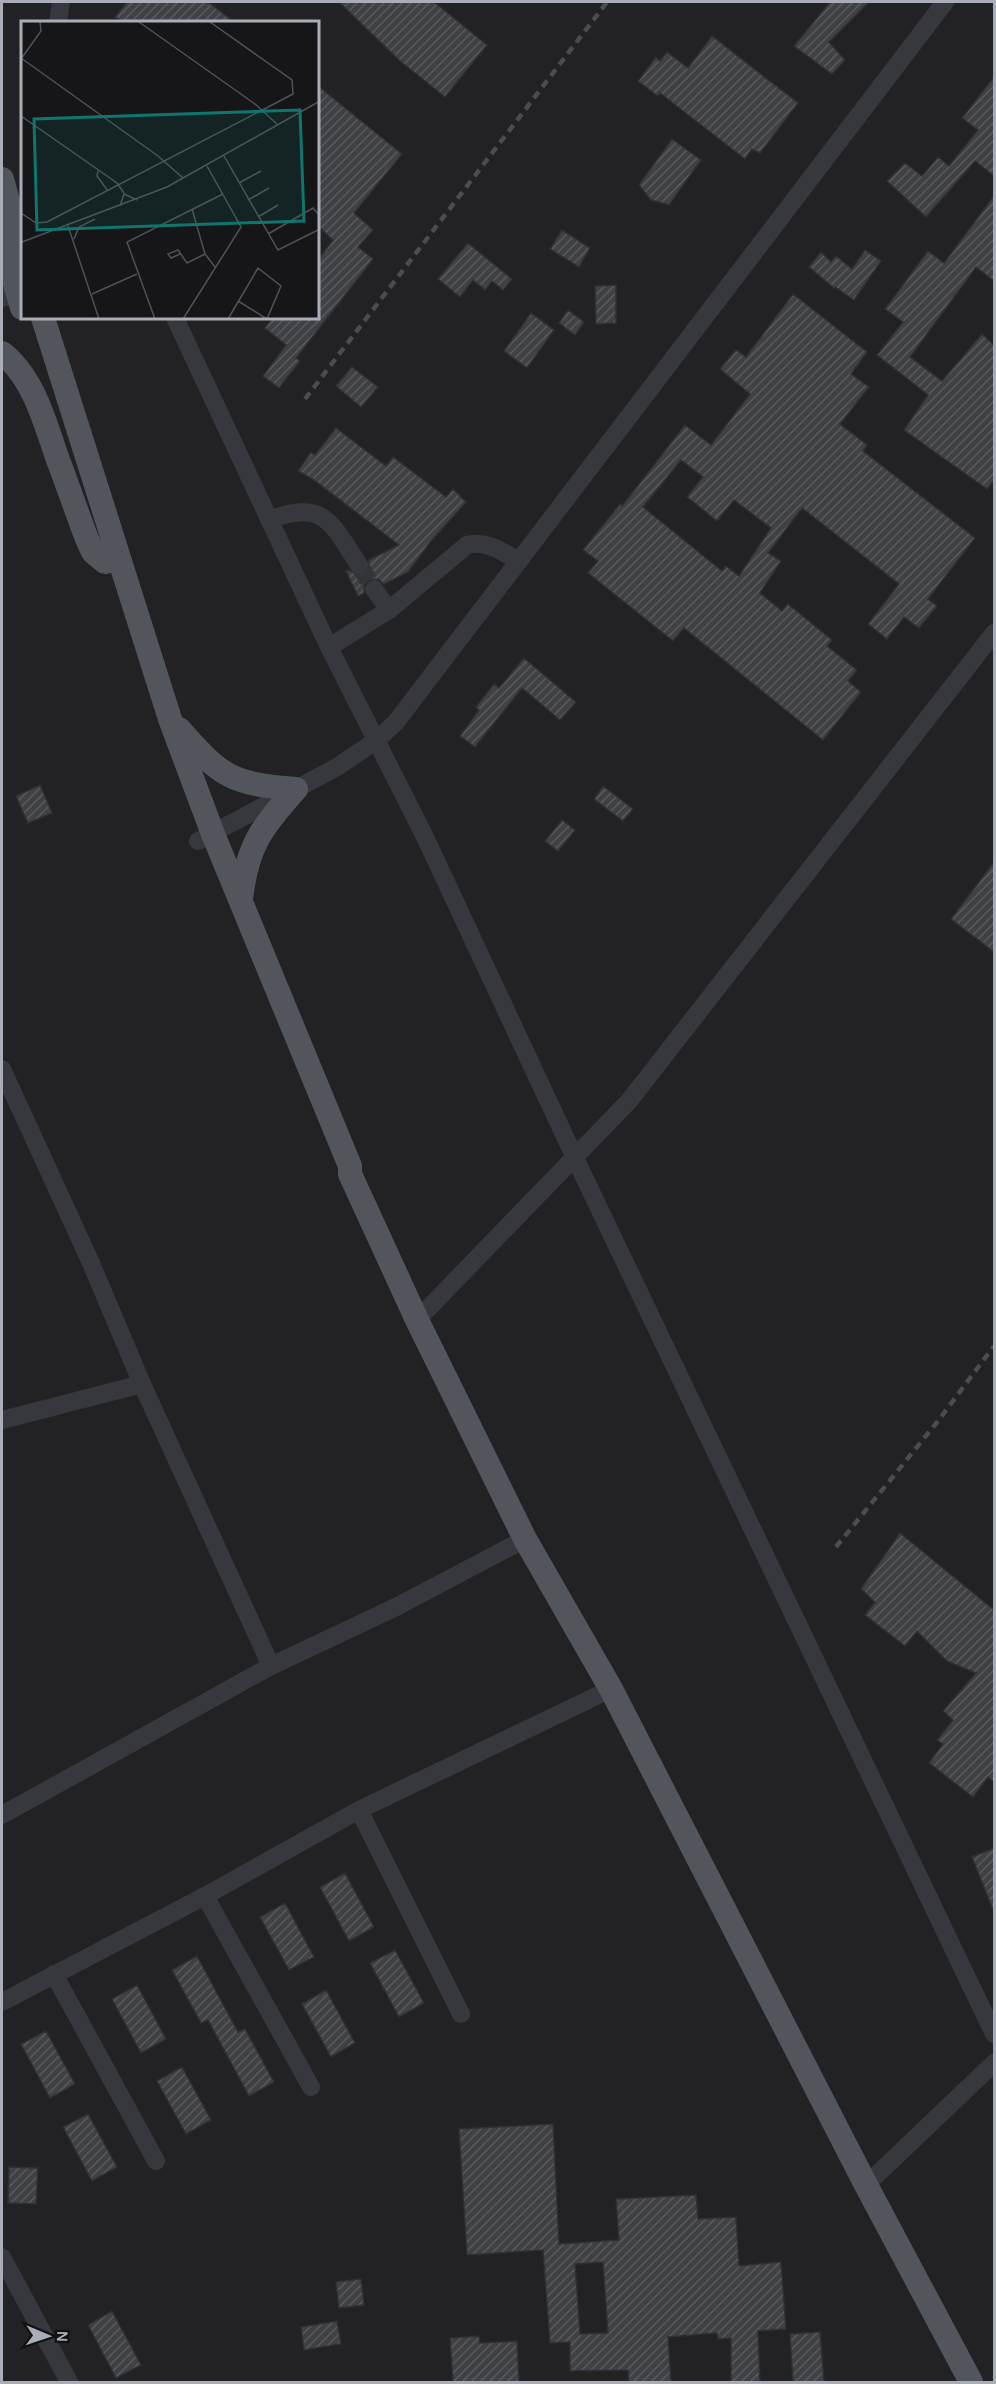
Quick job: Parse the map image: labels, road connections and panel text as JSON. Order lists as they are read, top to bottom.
{
  "north": "right"
}
